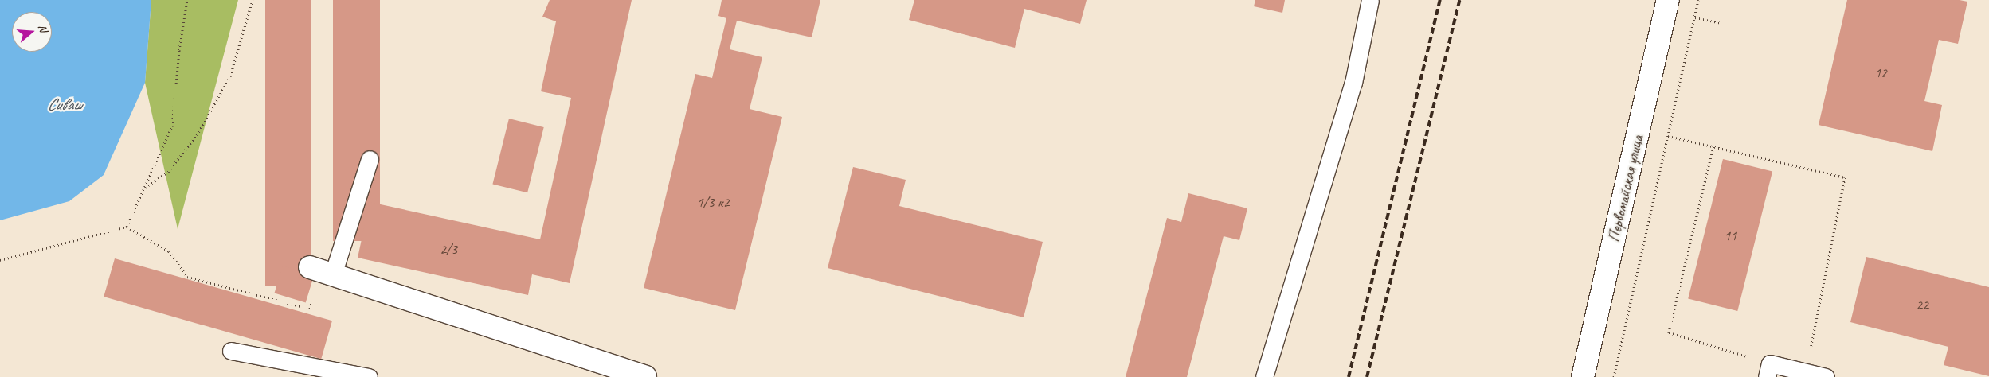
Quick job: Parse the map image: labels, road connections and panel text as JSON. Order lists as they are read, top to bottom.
{
  "streets": {
    "street": ["Первомайская улица"]
  },
  "water": ["Сиваш"],
  "house_numbers": [
    "12",
    "1/3 к2",
    "11",
    "2/3",
    "22"
  ],
  "north": "right"
}
